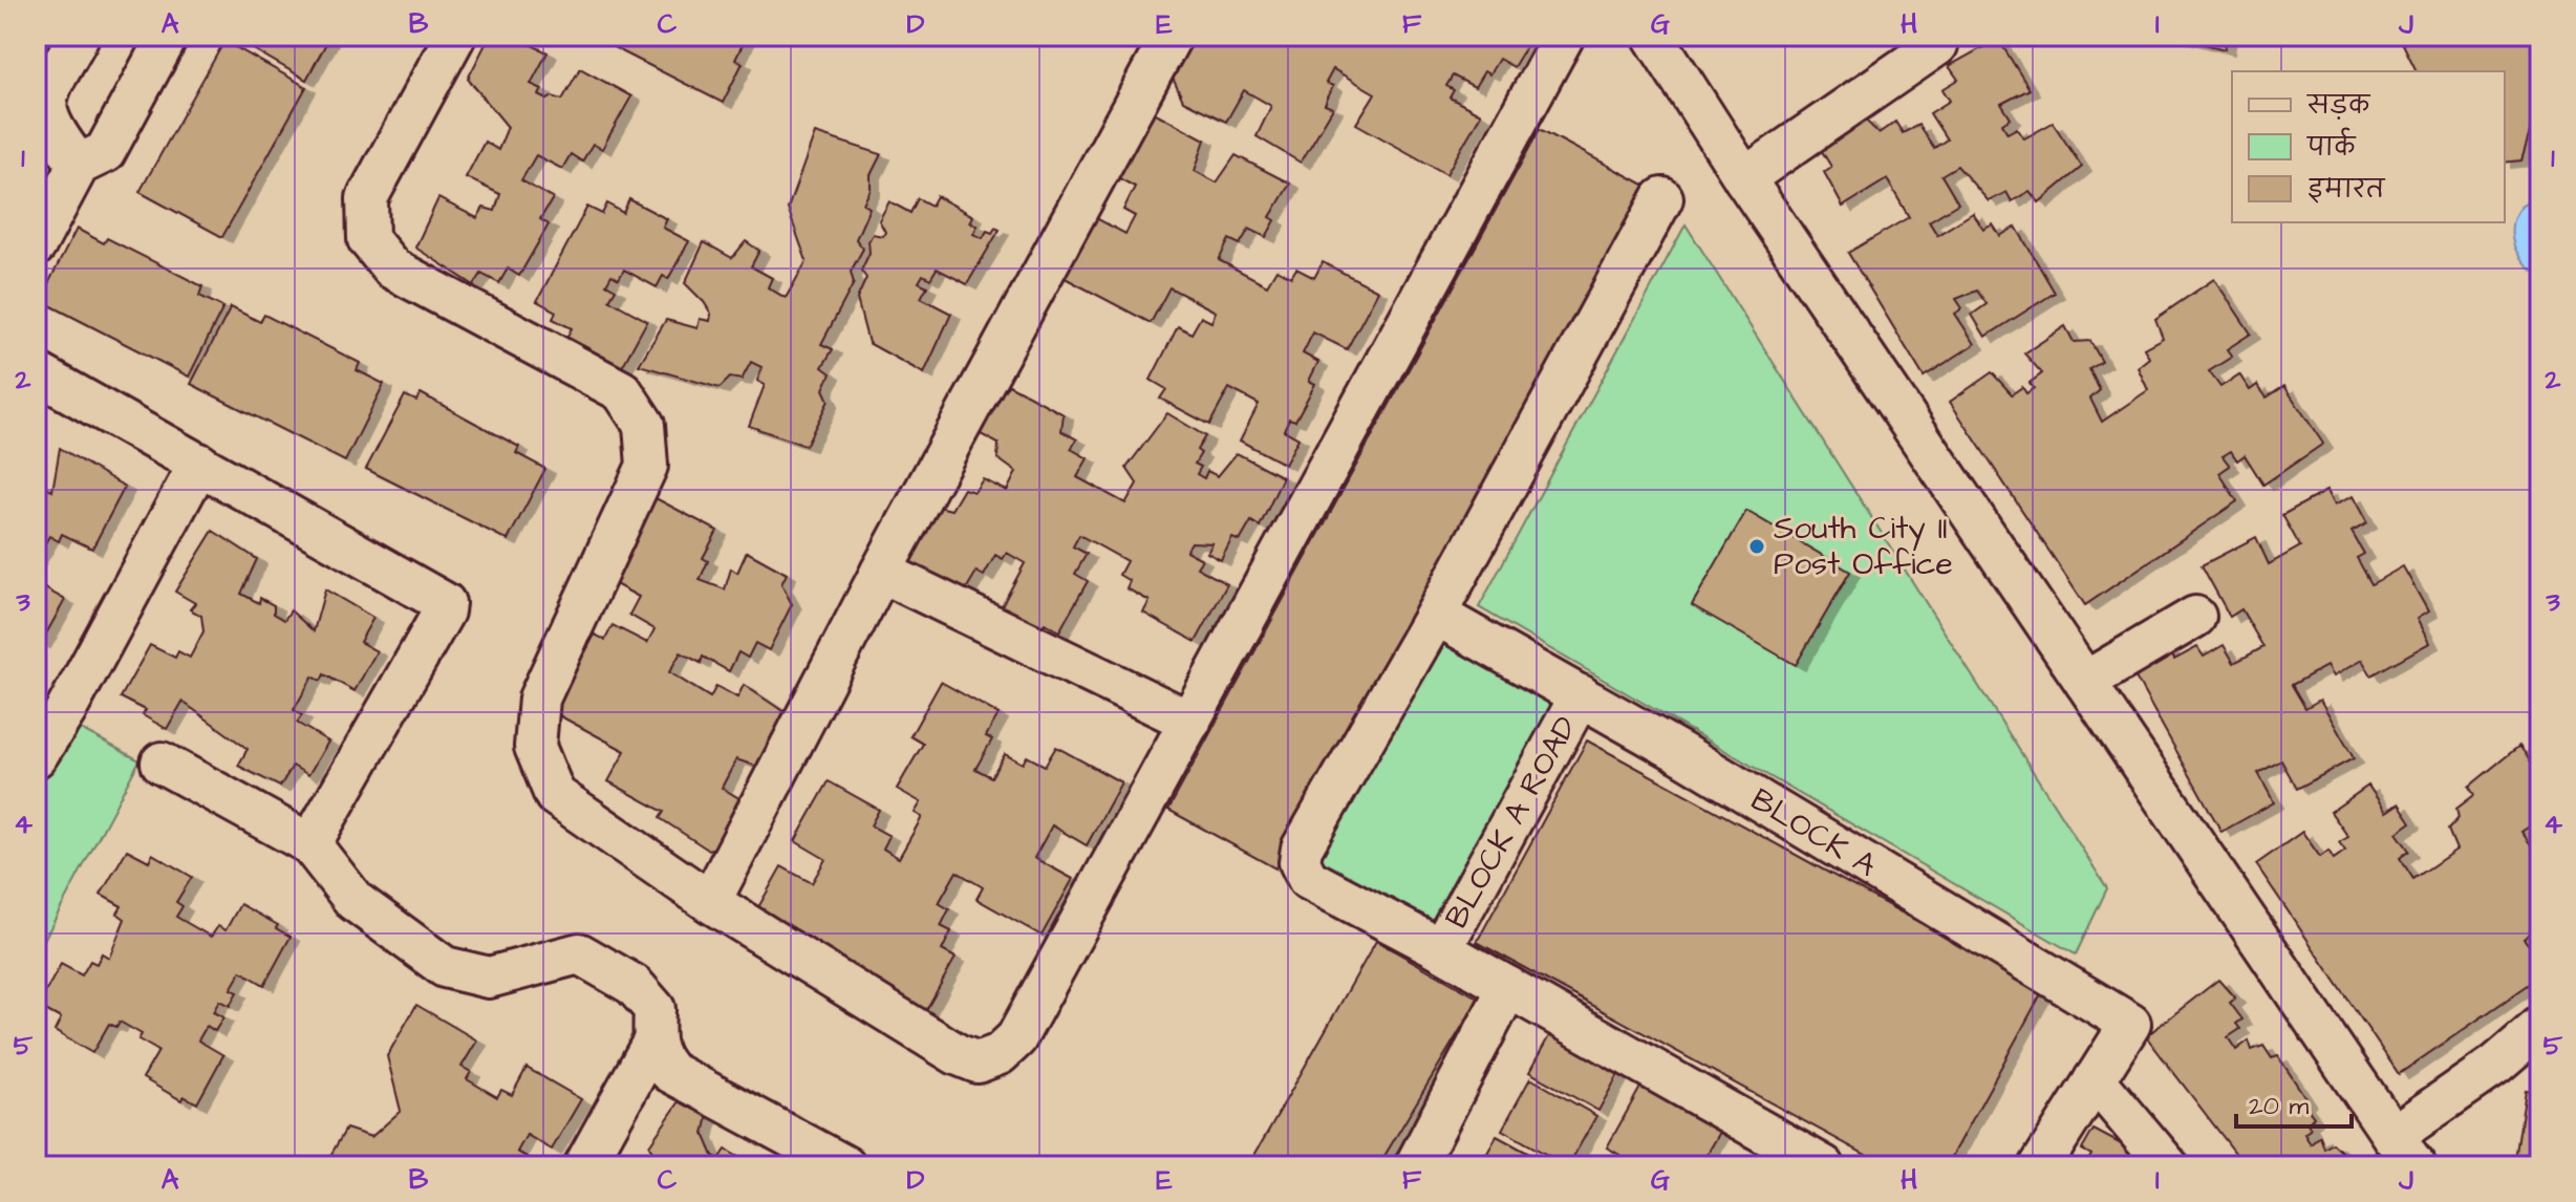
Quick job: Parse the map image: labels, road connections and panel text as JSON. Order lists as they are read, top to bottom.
{
  "streets": {
    "street": ["BLOCK A ROAD", "BLOCK A"]
  },
  "crossings": [
    ["BLOCK A ROAD", "BLOCK A"]
  ],
  "places": ["South City II Post Office"],
  "legend": ["सड़क", "पार्क", "इमारत"],
  "scale_bar": "20 m",
  "grid": {
    "columns": [
      "A",
      "B",
      "C",
      "D",
      "E",
      "F",
      "G",
      "H",
      "I",
      "J"
    ],
    "rows": [
      "1",
      "2",
      "3",
      "4",
      "5"
    ]
  }
}
